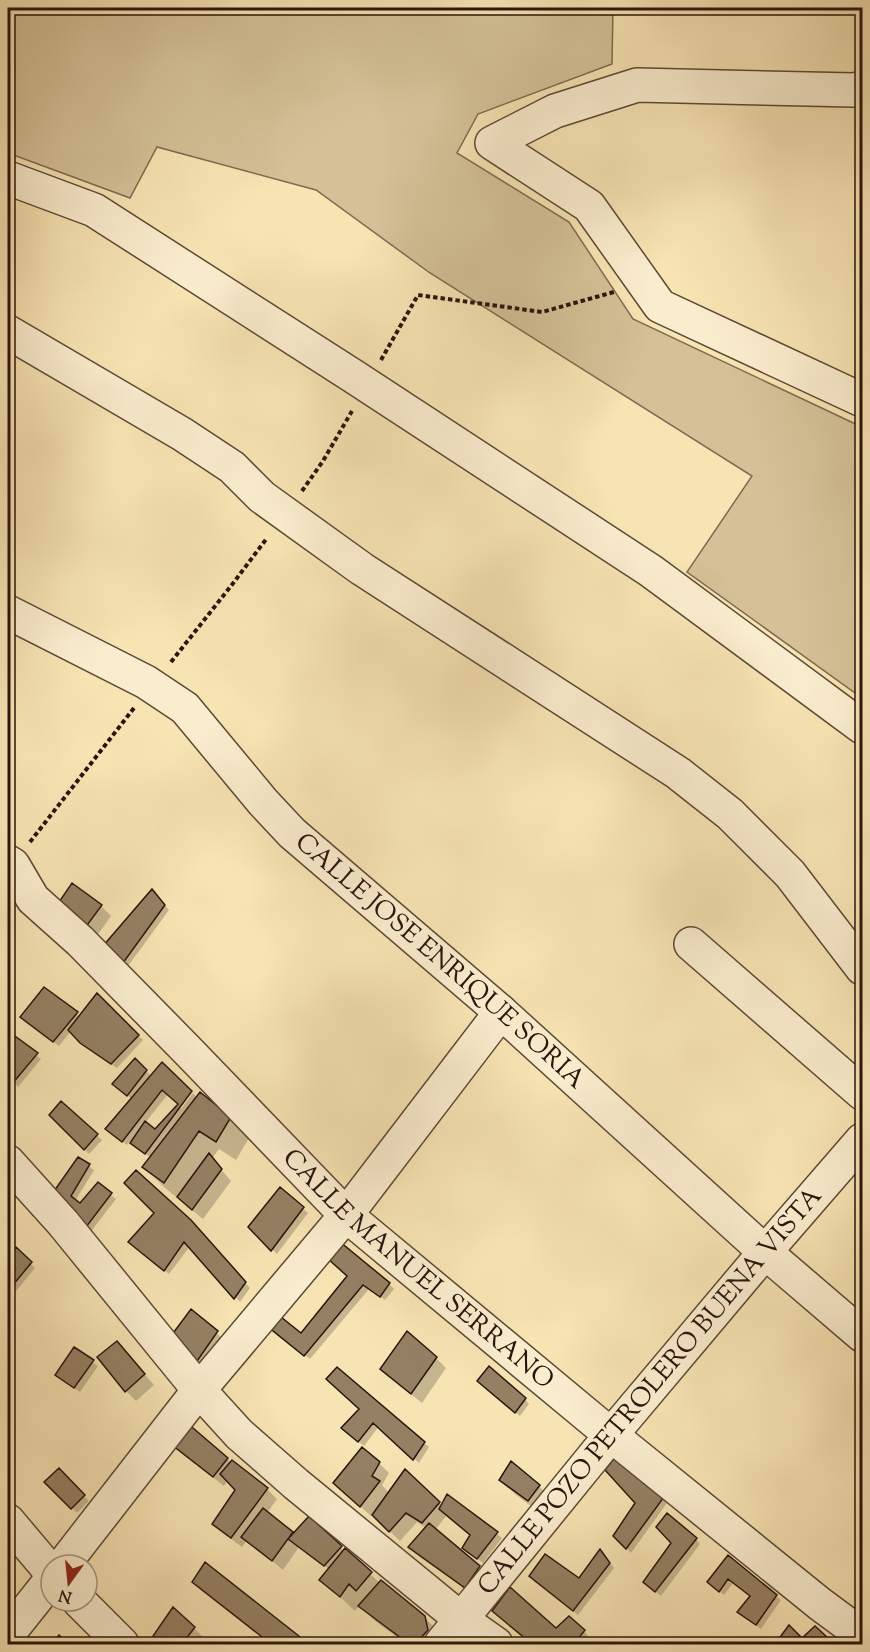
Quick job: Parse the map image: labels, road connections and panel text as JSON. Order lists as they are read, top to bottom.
{
  "streets": {
    "street": ["CALLE JOSE ENRIQUE SORIA", "CALLE MANUEL SERRANO", "CALLE POZO PETROLERO BUENA VISTA"]
  },
  "crossings": [
    ["CALLE JOSE ENRIQUE SORIA", "CALLE POZO PETROLERO BUENA VISTA"],
    ["CALLE MANUEL SERRANO", "CALLE POZO PETROLERO BUENA VISTA"]
  ],
  "north": "bottom"
}
